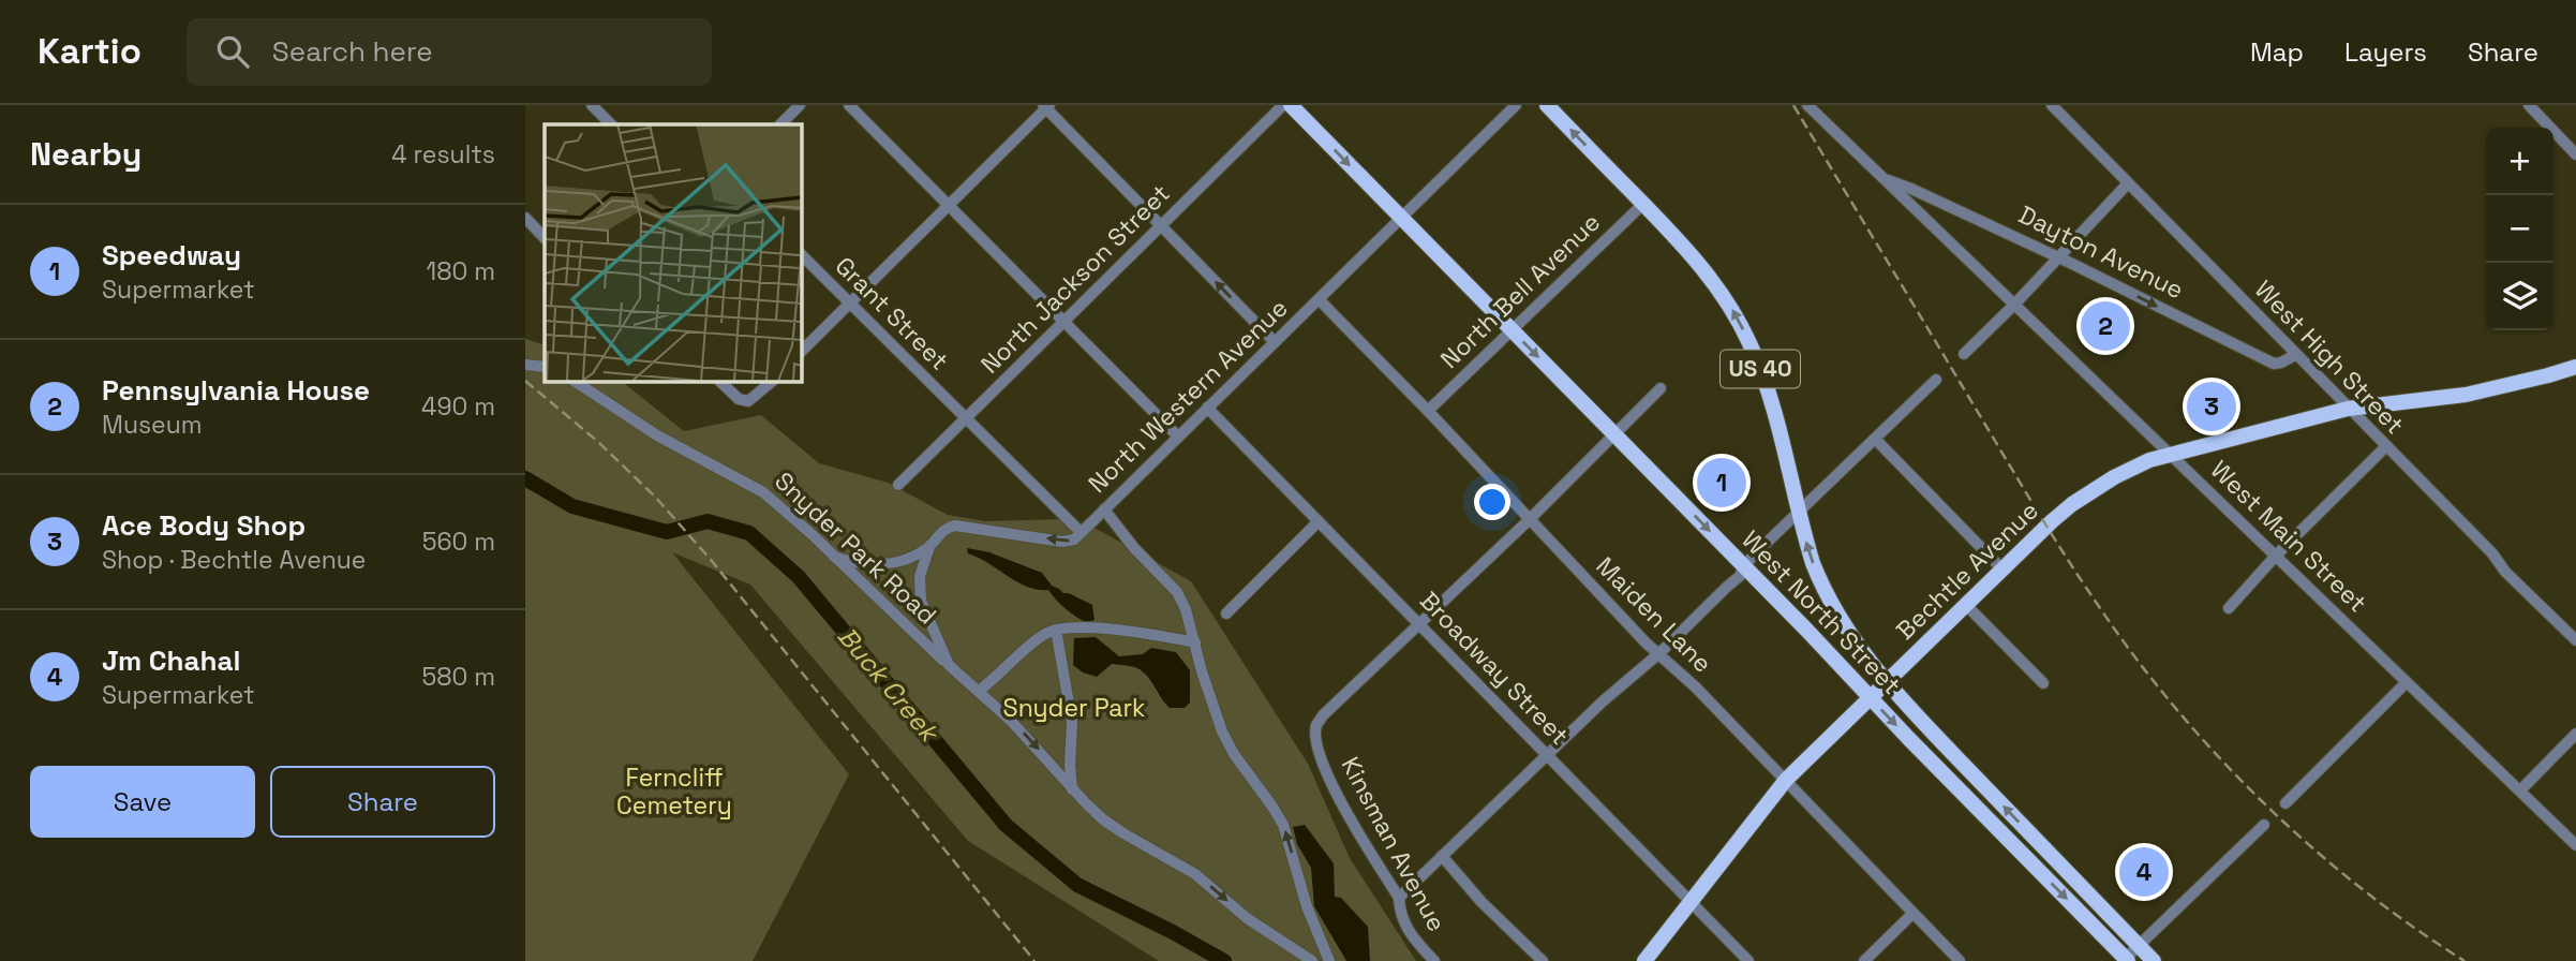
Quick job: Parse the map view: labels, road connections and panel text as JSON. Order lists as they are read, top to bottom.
{
  "streets": {
    "main road": ["US 40", "Bechtle Avenue", "West North Street"],
    "street": [
      "Dayton Avenue",
      "North Jackson Street",
      "North Bell Avenue",
      "Grant Street",
      "West High Street",
      "North Western Avenue",
      "West Main Street",
      "Snyder Park Road",
      "Maiden Lane",
      "Broadway Street",
      "Kinsman Avenue"
    ]
  },
  "crossings": [
    ["Dayton Avenue", "West High Street"],
    ["Dayton Avenue", "West Main Street"],
    ["North Jackson Street", "Grant Street"],
    ["North Bell Avenue", "US 40"],
    ["North Bell Avenue", "West North Street"],
    ["North Bell Avenue", "Maiden Lane"],
    ["Grant Street", "North Western Avenue"],
    ["West High Street", "Bechtle Avenue"],
    ["US 40", "Bechtle Avenue"],
    ["US 40", "West North Street"],
    ["North Western Avenue", "West North Street"],
    ["North Western Avenue", "Maiden Lane"],
    ["North Western Avenue", "Broadway Street"],
    ["West Main Street", "Bechtle Avenue"],
    ["Bechtle Avenue", "West North Street"],
    ["Bechtle Avenue", "Maiden Lane"],
    ["Bechtle Avenue", "Broadway Street"],
    ["West North Street", "Kinsman Avenue"],
    ["Maiden Lane", "Kinsman Avenue"],
    ["Broadway Street", "Kinsman Avenue"]
  ],
  "one_way": ["Dayton Avenue", "Snyder Park Road"],
  "water": ["Buck Creek"],
  "parks": ["Snyder Park", "Ferncliff Cemetery"],
  "page": {
    "header": "Kartio",
    "search": "Search here",
    "nav": ["Map", "Layers", "Share"],
    "heading": ["Nearby", "4 results"],
    "map_buttons": ["+", "−"],
    "list": [
      {
        "mark": "1",
        "name": "Speedway",
        "note": "Supermarket",
        "value": "180 m"
      },
      {
        "mark": "2",
        "name": "Pennsylvania House",
        "note": "Museum",
        "value": "490 m"
      },
      {
        "mark": "3",
        "name": "Ace Body Shop",
        "note": "Shop · Bechtle Avenue",
        "value": "560 m"
      },
      {
        "mark": "4",
        "name": "Jm Chahal",
        "note": "Supermarket",
        "value": "580 m"
      }
    ],
    "pins": [
      "2",
      "3",
      "1",
      "4"
    ],
    "buttons": ["Save", "Share"]
  }
}
